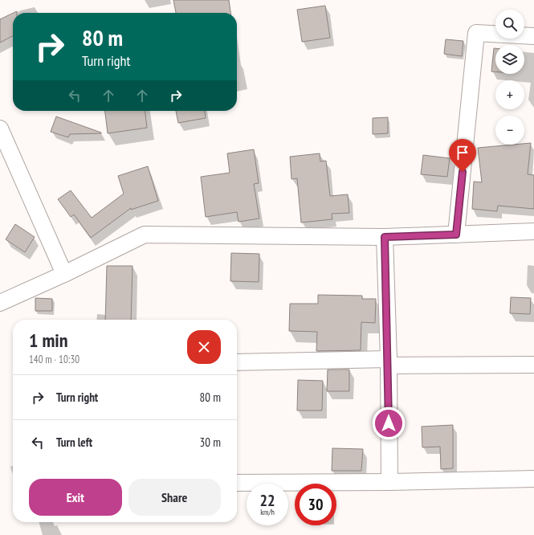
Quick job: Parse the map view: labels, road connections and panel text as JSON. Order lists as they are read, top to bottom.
{
  "page": {
    "map_buttons": ["+", "−"],
    "turn": ["80 m", "Turn right"],
    "heading": ["1 min", "140 m · 10:30"],
    "list": [
      {
        "name": "Turn right",
        "value": "80 m"
      },
      {
        "name": "Turn left",
        "value": "30 m"
      }
    ],
    "buttons": ["Exit", "Share"],
    "speed": "22 km/h",
    "limit": "30"
  }
}
